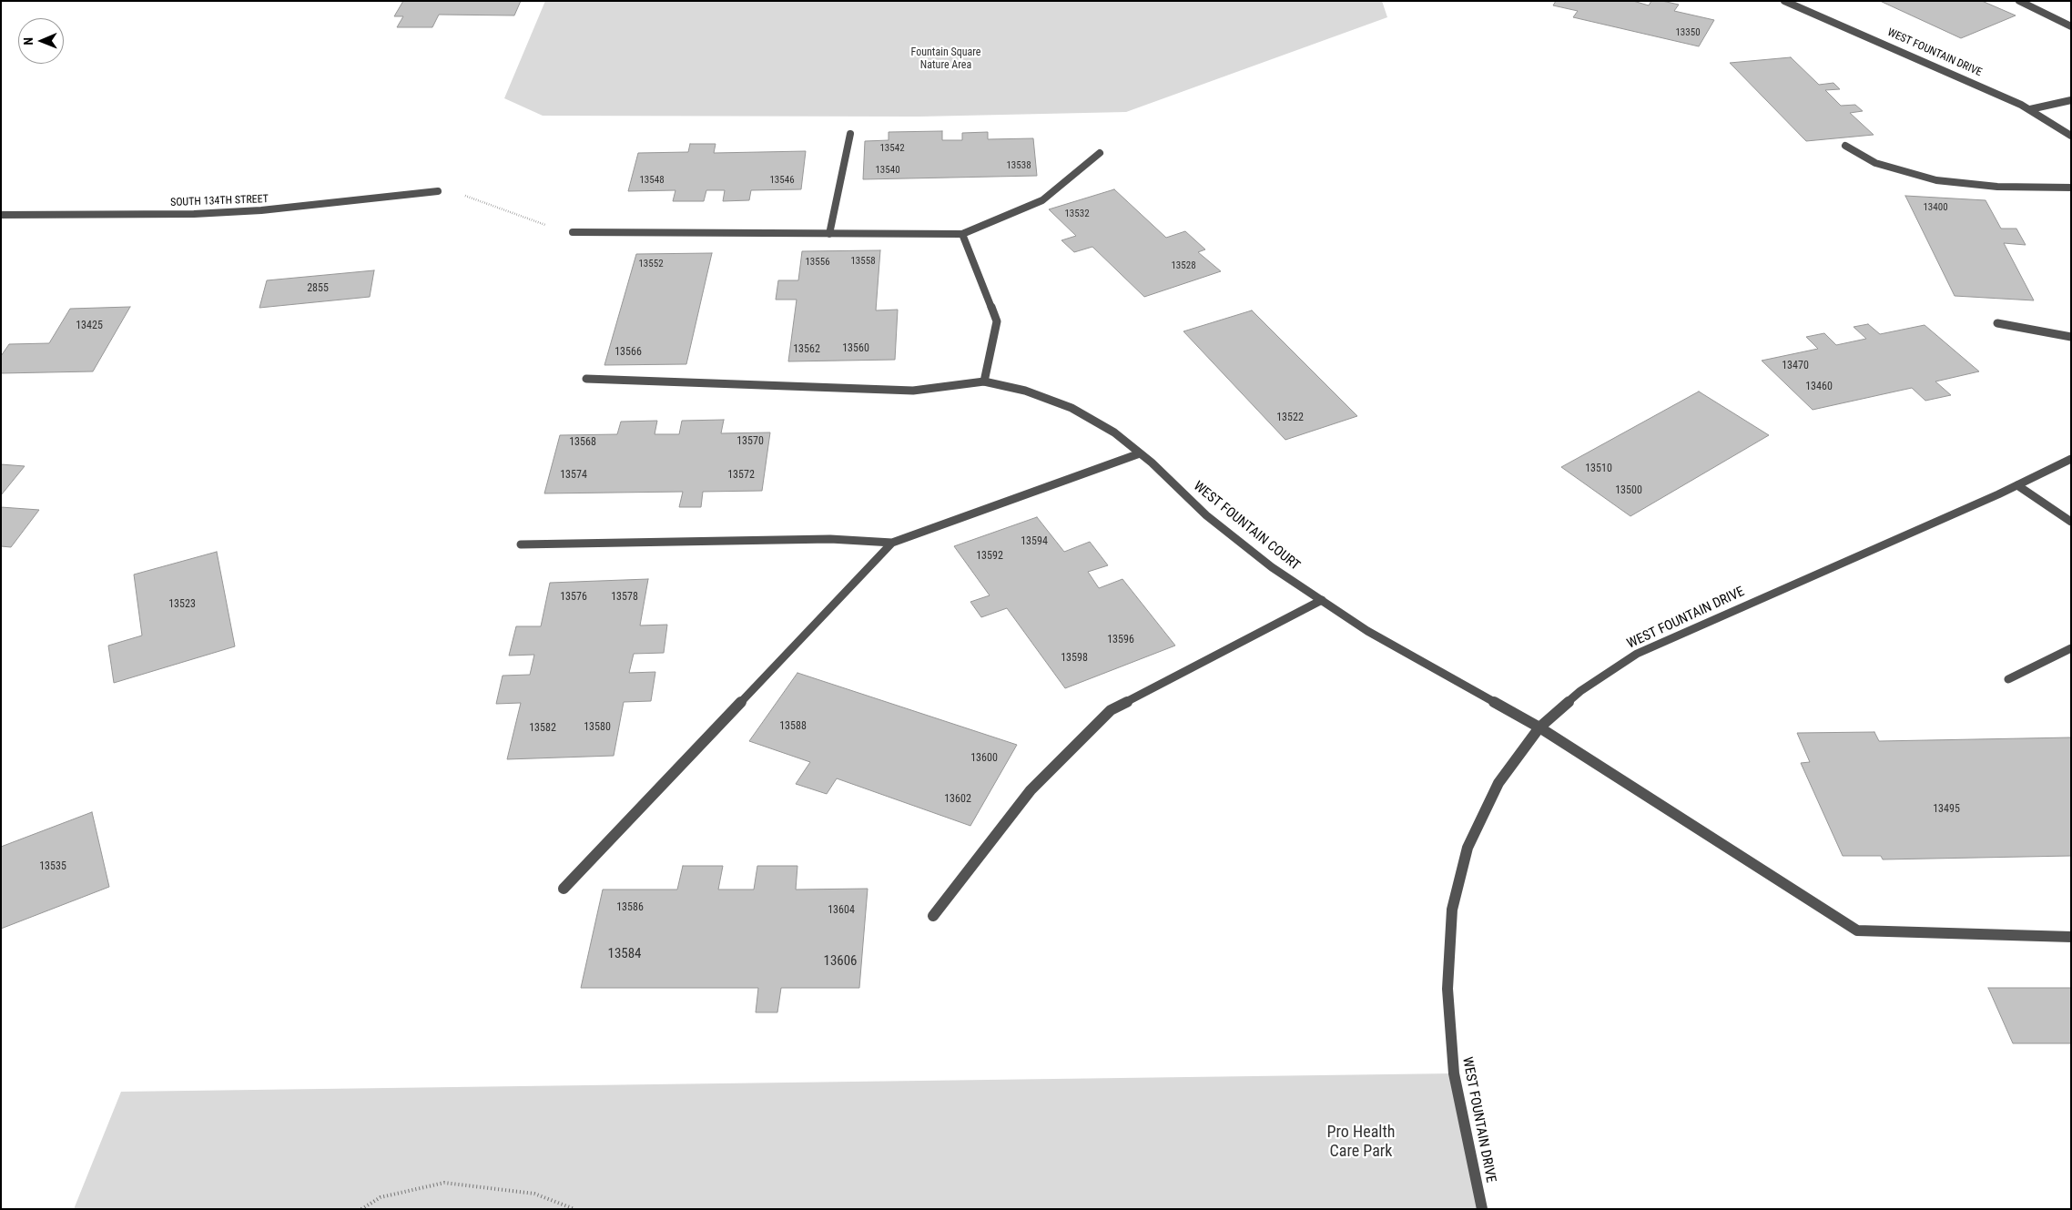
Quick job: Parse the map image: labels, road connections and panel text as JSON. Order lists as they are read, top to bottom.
{
  "streets": {
    "street": ["WEST FOUNTAIN DRIVE", "SOUTH 134TH STREET", "WEST FOUNTAIN COURT"]
  },
  "crossings": [
    ["WEST FOUNTAIN DRIVE", "WEST FOUNTAIN COURT"]
  ],
  "parks": ["Fountain Square Nature Area", "Pro Health Care Park"],
  "house_numbers": [
    "13350",
    "13542",
    "13538",
    "13540",
    "13548",
    "13546",
    "13400",
    "13532",
    "13558",
    "13556",
    "13552",
    "13528",
    "2855",
    "13425",
    "13560",
    "13562",
    "13566",
    "13470",
    "13460",
    "13522",
    "13570",
    "13568",
    "13510",
    "13574",
    "13572",
    "13500",
    "13594",
    "13592",
    "13576",
    "13578",
    "13523",
    "13596",
    "13598",
    "13588",
    "13580",
    "13582",
    "13600",
    "13602",
    "13495",
    "13535",
    "13586",
    "13604",
    "13584",
    "13606"
  ],
  "north": "left"
}
